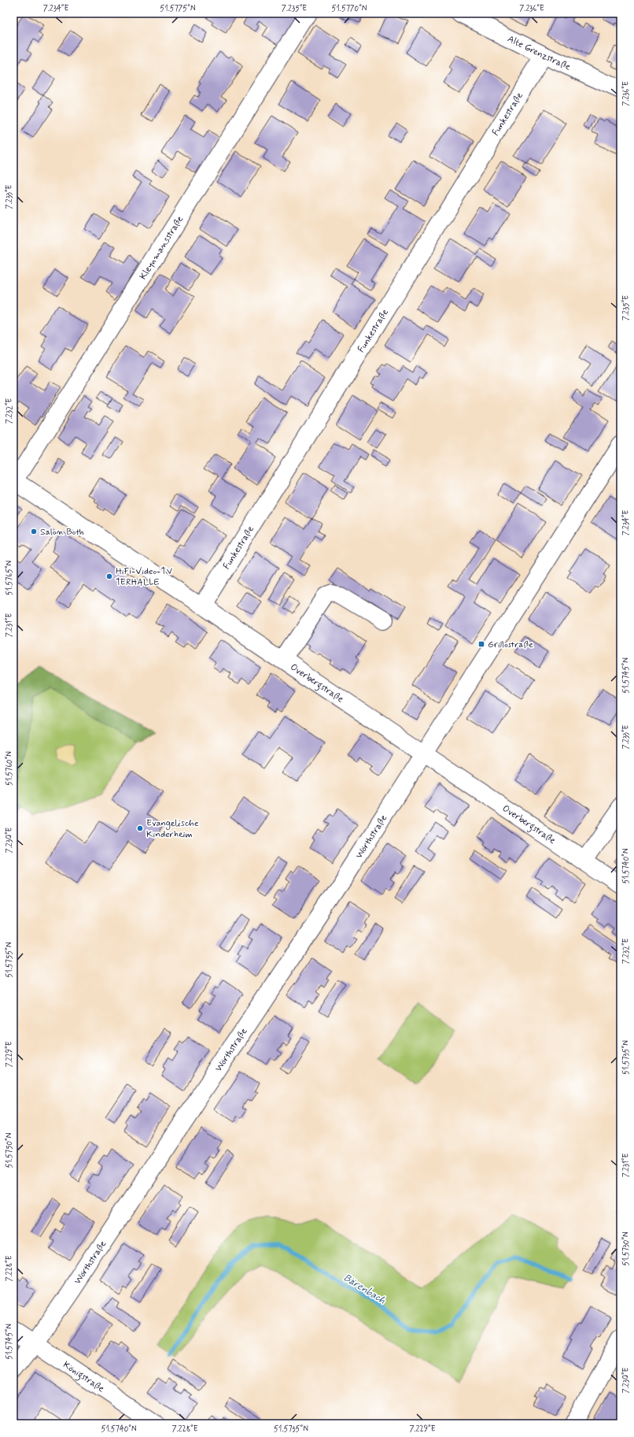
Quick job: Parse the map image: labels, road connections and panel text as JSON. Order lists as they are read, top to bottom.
{
  "streets": {
    "street": [
      "Alte Grenzstraße",
      "Funkestraße",
      "Kleynmansstraße",
      "Overbergstraße",
      "Wörthstraße",
      "Königstraße"
    ]
  },
  "crossings": [
    ["Alte Grenzstraße", "Funkestraße"],
    ["Funkestraße", "Overbergstraße"],
    ["Kleynmansstraße", "Overbergstraße"],
    ["Overbergstraße", "Wörthstraße"],
    ["Wörthstraße", "Königstraße"]
  ],
  "water": ["Bärenbach"],
  "places": {
    "other": ["Salon Both", "HiFi-Video-TV TERHALLE", "Evangelische Kinderheim"],
    "transit": ["Grillostraße"]
  },
  "coordinates": [
    "7.234°E",
    "51.5775°N",
    "7.235°E",
    "51.5770°N",
    "7.236°E",
    "7.233°E",
    "7.232°E",
    "51.5765°N",
    "7.231°E",
    "51.5745°N",
    "51.5760°N",
    "7.230°E",
    "51.5740°N",
    "51.5755°N",
    "7.229°E",
    "51.5735°N",
    "51.5750°N",
    "51.5730°N",
    "7.228°E"
  ]
}
